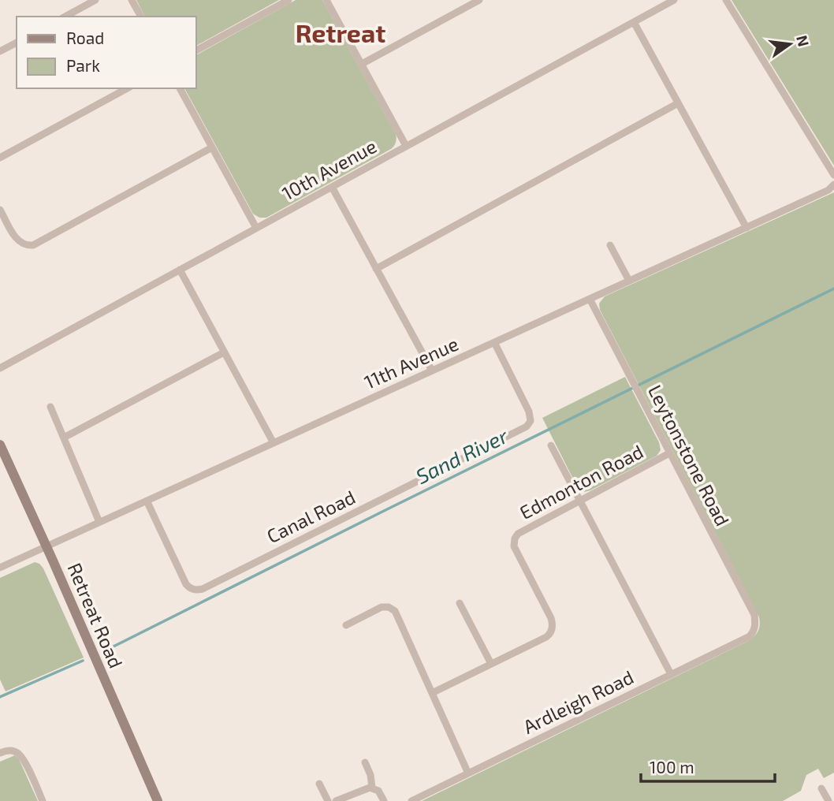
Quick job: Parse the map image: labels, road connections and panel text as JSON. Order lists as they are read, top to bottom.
{
  "streets": {
    "main road": ["Retreat Road"],
    "street": [
      "10th Avenue",
      "11th Avenue",
      "Leytonstone Road",
      "Edmonton Road",
      "Canal Road",
      "Ardleigh Road"
    ]
  },
  "crossings": [
    ["11th Avenue", "Leytonstone Road"],
    ["11th Avenue", "Canal Road"],
    ["11th Avenue", "Retreat Road"],
    ["Leytonstone Road", "Edmonton Road"],
    ["Leytonstone Road", "Ardleigh Road"]
  ],
  "districts": ["Retreat"],
  "water": ["Sand River"],
  "legend": ["Road", "Park"],
  "scale_bar": "100 m",
  "north": "right"
}
